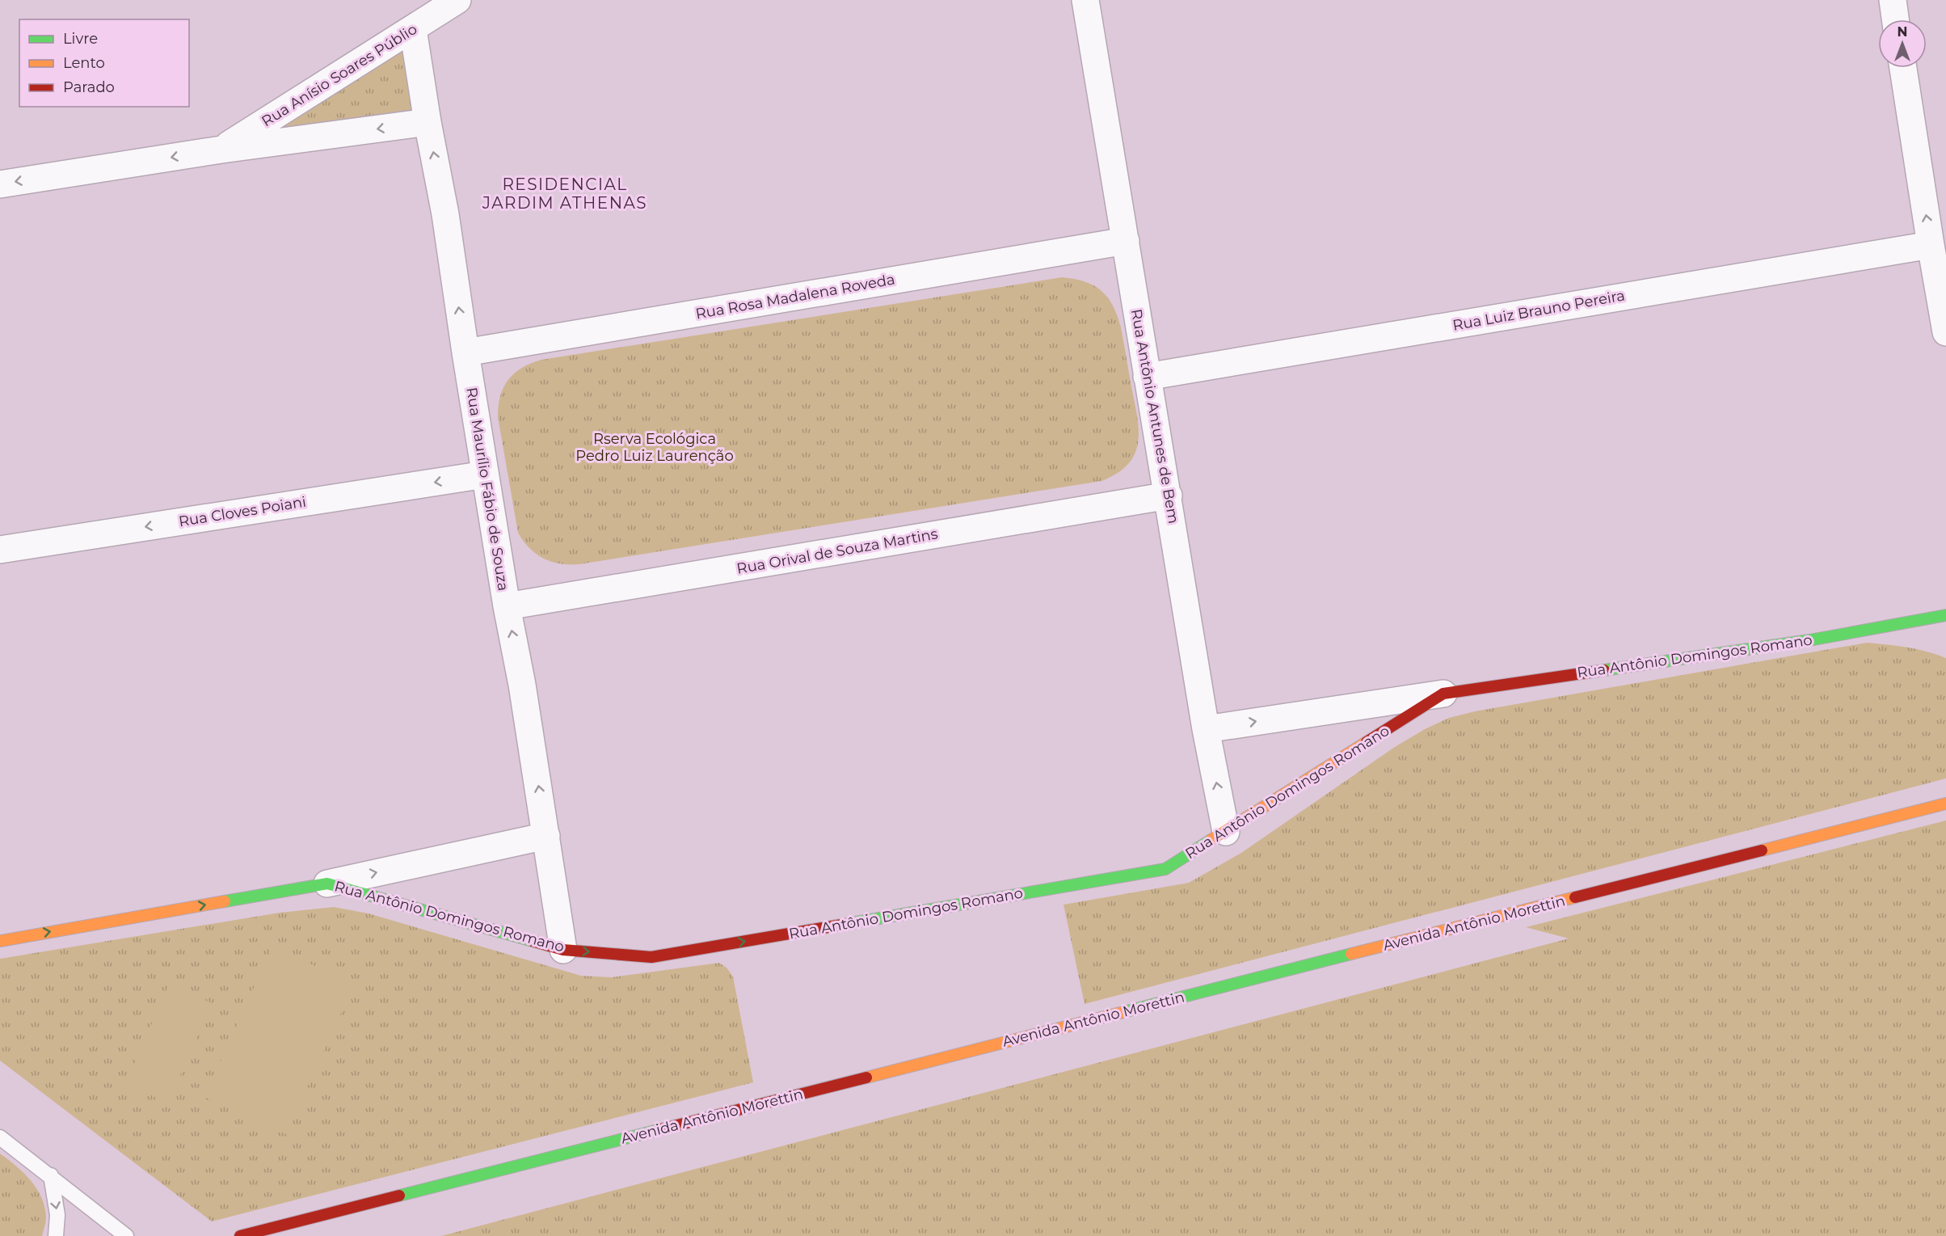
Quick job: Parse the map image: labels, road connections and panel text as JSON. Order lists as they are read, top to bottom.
{
  "streets": {
    "street": [
      "Rua Anísio Soares Públio",
      "Rua Rosa Madalena Roveda",
      "Rua Luiz Brauno Pereira",
      "Rua Antônio Antunes de Bem",
      "Rua Maurílio Fábio de Souza",
      "Rua Cloves Poiani",
      "Rua Orival de Souza Martins",
      "Rua Antônio Domingos Romano",
      "Avenida Antônio Morettin"
    ]
  },
  "crossings": [
    ["Rua Anísio Soares Públio", "Rua Maurílio Fábio de Souza"],
    ["Rua Rosa Madalena Roveda", "Rua Antônio Antunes de Bem"],
    ["Rua Rosa Madalena Roveda", "Rua Maurílio Fábio de Souza"],
    ["Rua Luiz Brauno Pereira", "Rua Antônio Antunes de Bem"],
    ["Rua Antônio Antunes de Bem", "Rua Orival de Souza Martins"],
    ["Rua Antônio Antunes de Bem", "Rua Antônio Domingos Romano"],
    ["Rua Maurílio Fábio de Souza", "Rua Cloves Poiani"],
    ["Rua Maurílio Fábio de Souza", "Rua Orival de Souza Martins"],
    ["Rua Maurílio Fábio de Souza", "Rua Antônio Domingos Romano"]
  ],
  "one_way": ["Rua Maurílio Fábio de Souza", "Rua Cloves Poiani"],
  "districts": ["RESIDENCIAL JARDIM ATHENAS"],
  "parks": ["Rserva Ecológica Pedro Luiz Laurenção"],
  "legend": ["Livre", "Lento", "Parado"],
  "north": "top"
}
